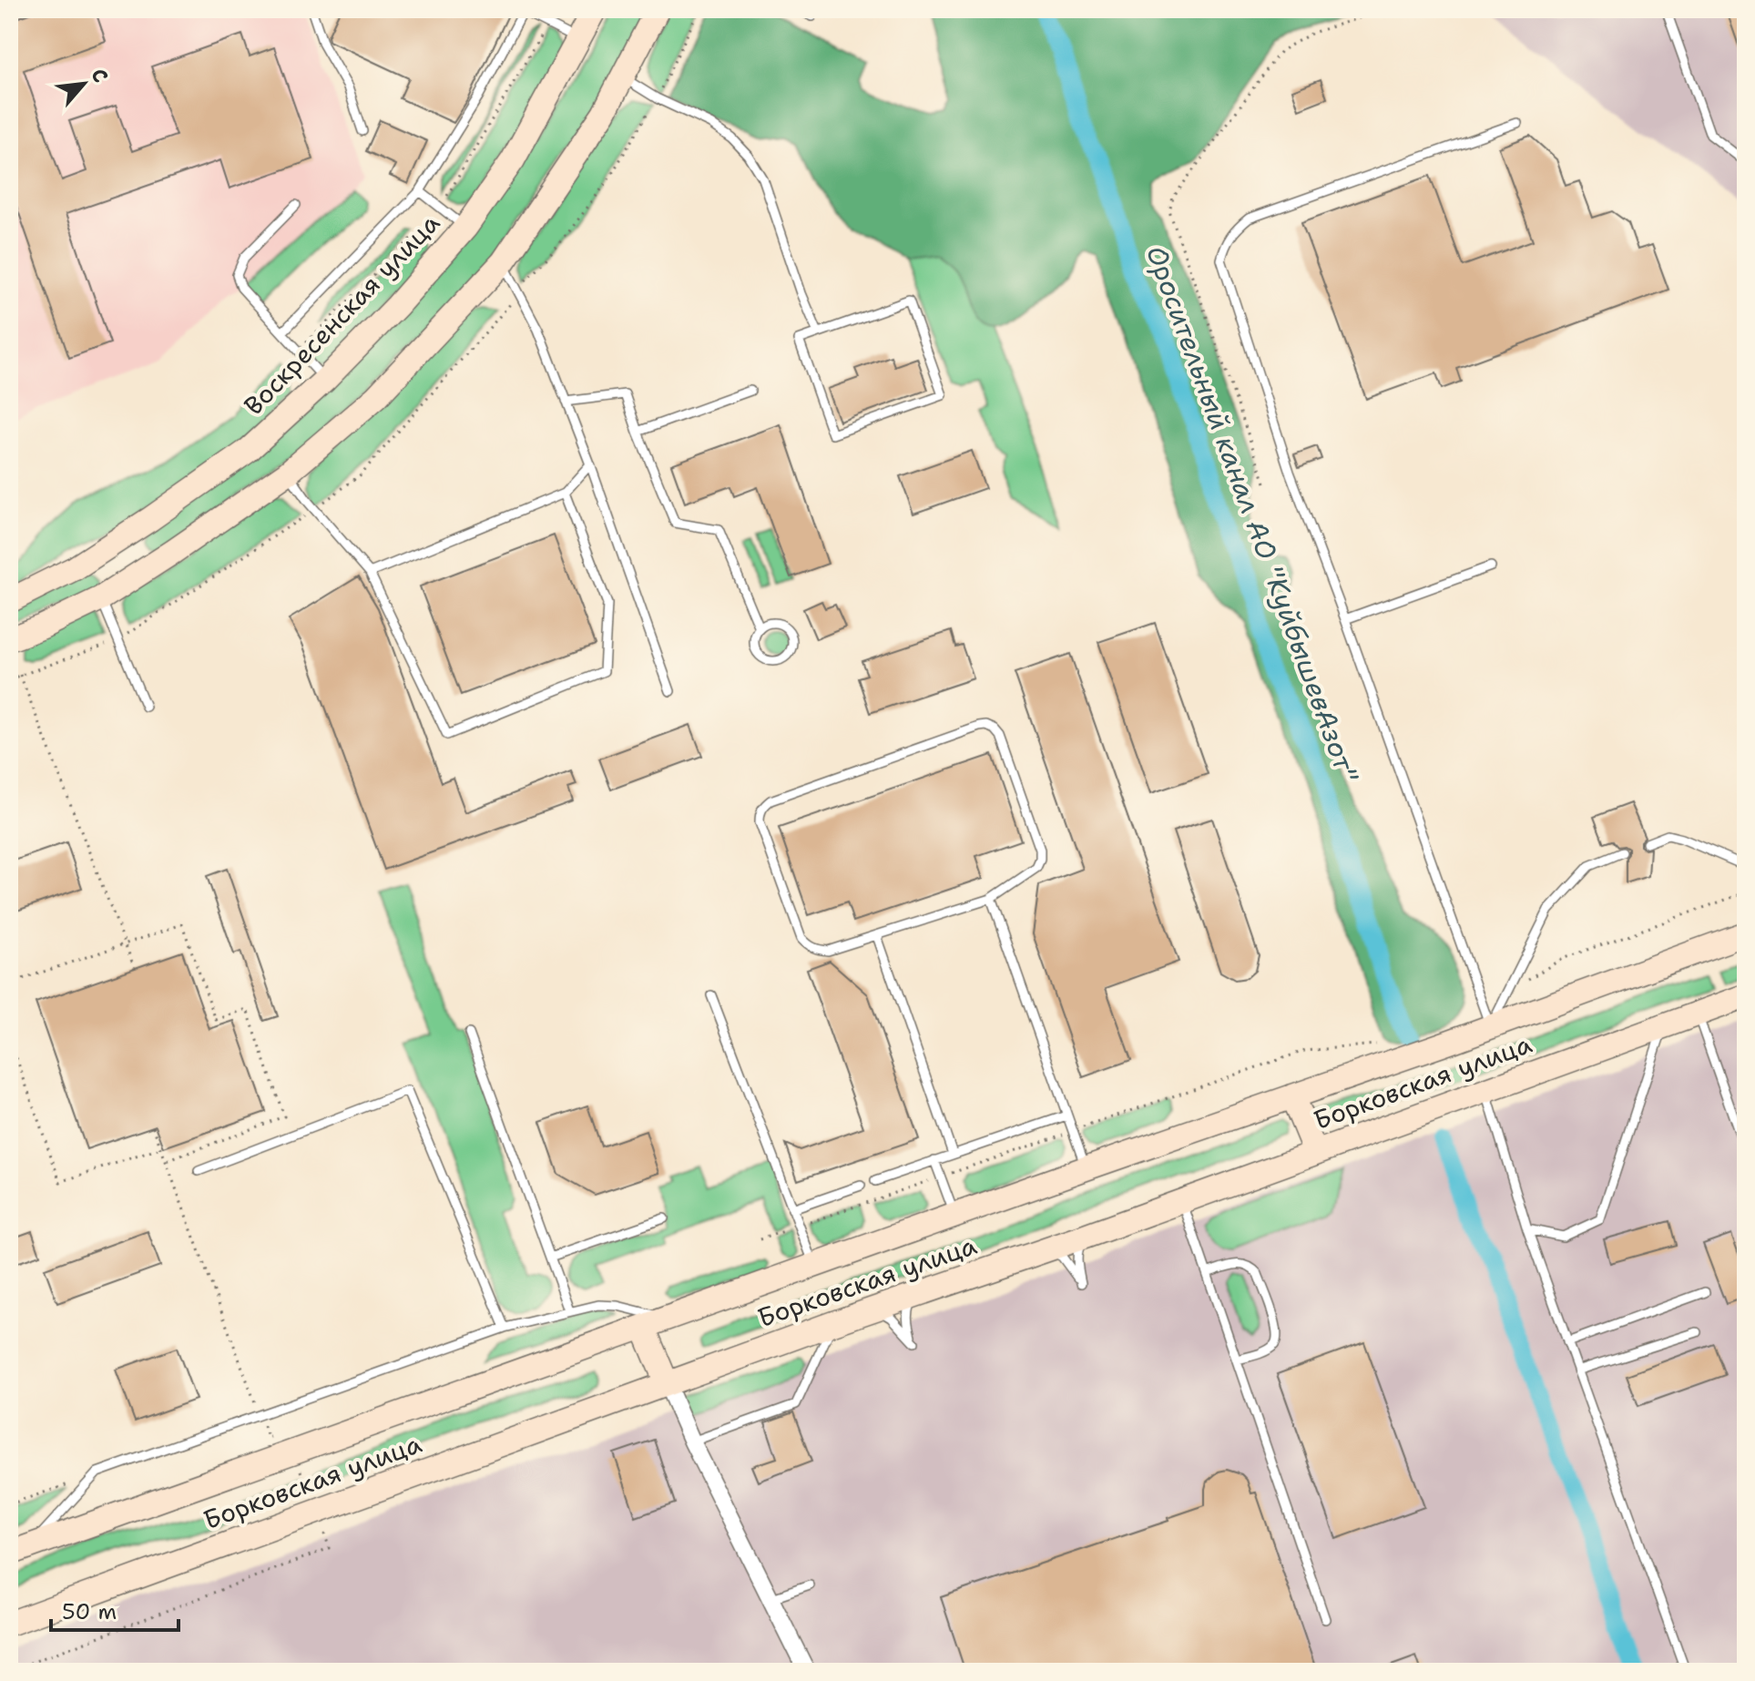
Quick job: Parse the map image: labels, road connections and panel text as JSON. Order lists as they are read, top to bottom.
{
  "streets": {
    "main road": ["Воскресенская улица", "Борковская улица"]
  },
  "water": ["Оросительный канал АО \"КуйбышевАзот\""],
  "scale_bar": "50 m",
  "north": "top right"
}
